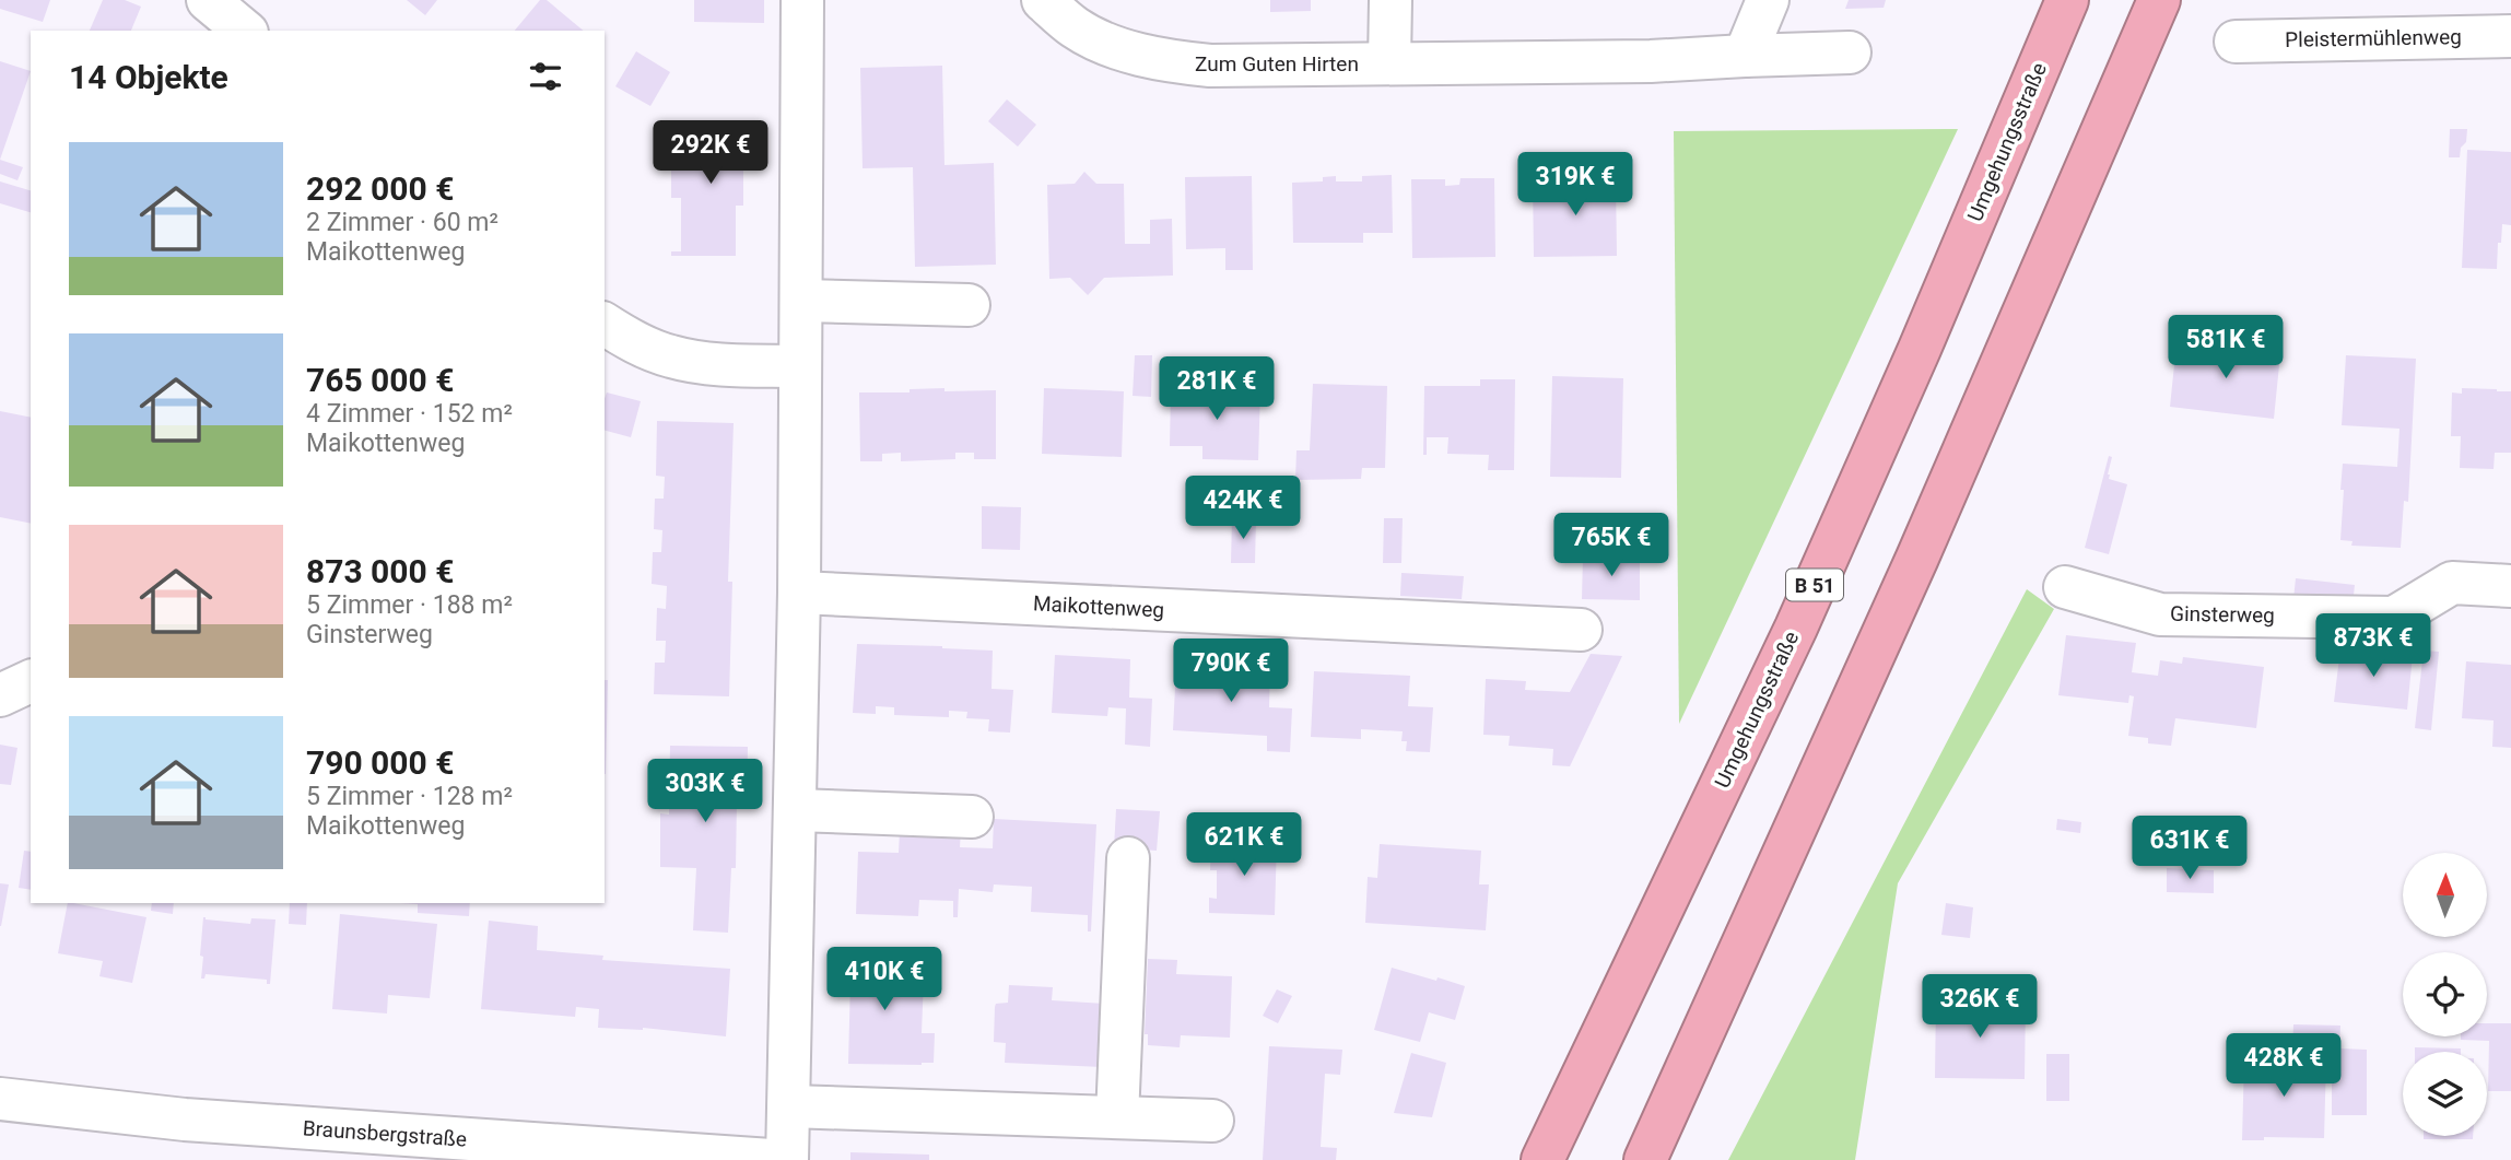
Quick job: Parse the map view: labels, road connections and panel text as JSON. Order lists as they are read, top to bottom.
{
  "streets": {
    "highway": ["Umgehungsstraße", "B 51"],
    "street": [
      "Pleistermühlenweg",
      "Zum Guten Hirten",
      "Maikottenweg",
      "Ginsterweg",
      "Braunsbergstraße"
    ]
  },
  "north": "top",
  "page": {
    "heading": "14 Objekte",
    "price": [
      "292K €",
      "319K €",
      "581K €",
      "281K €",
      "424K €",
      "765K €",
      "873K €",
      "790K €",
      "303K €",
      "621K €",
      "631K €",
      "410K €",
      "326K €",
      "428K €"
    ],
    "list": [
      {
        "name": "292 000 €",
        "note": "2 Zimmer · 60 m² · Maikottenweg"
      },
      {
        "name": "765 000 €",
        "note": "4 Zimmer · 152 m² · Maikottenweg"
      },
      {
        "name": "873 000 €",
        "note": "5 Zimmer · 188 m² · Ginsterweg"
      },
      {
        "name": "790 000 €",
        "note": "5 Zimmer · 128 m² · Maikottenweg"
      }
    ]
  }
}
